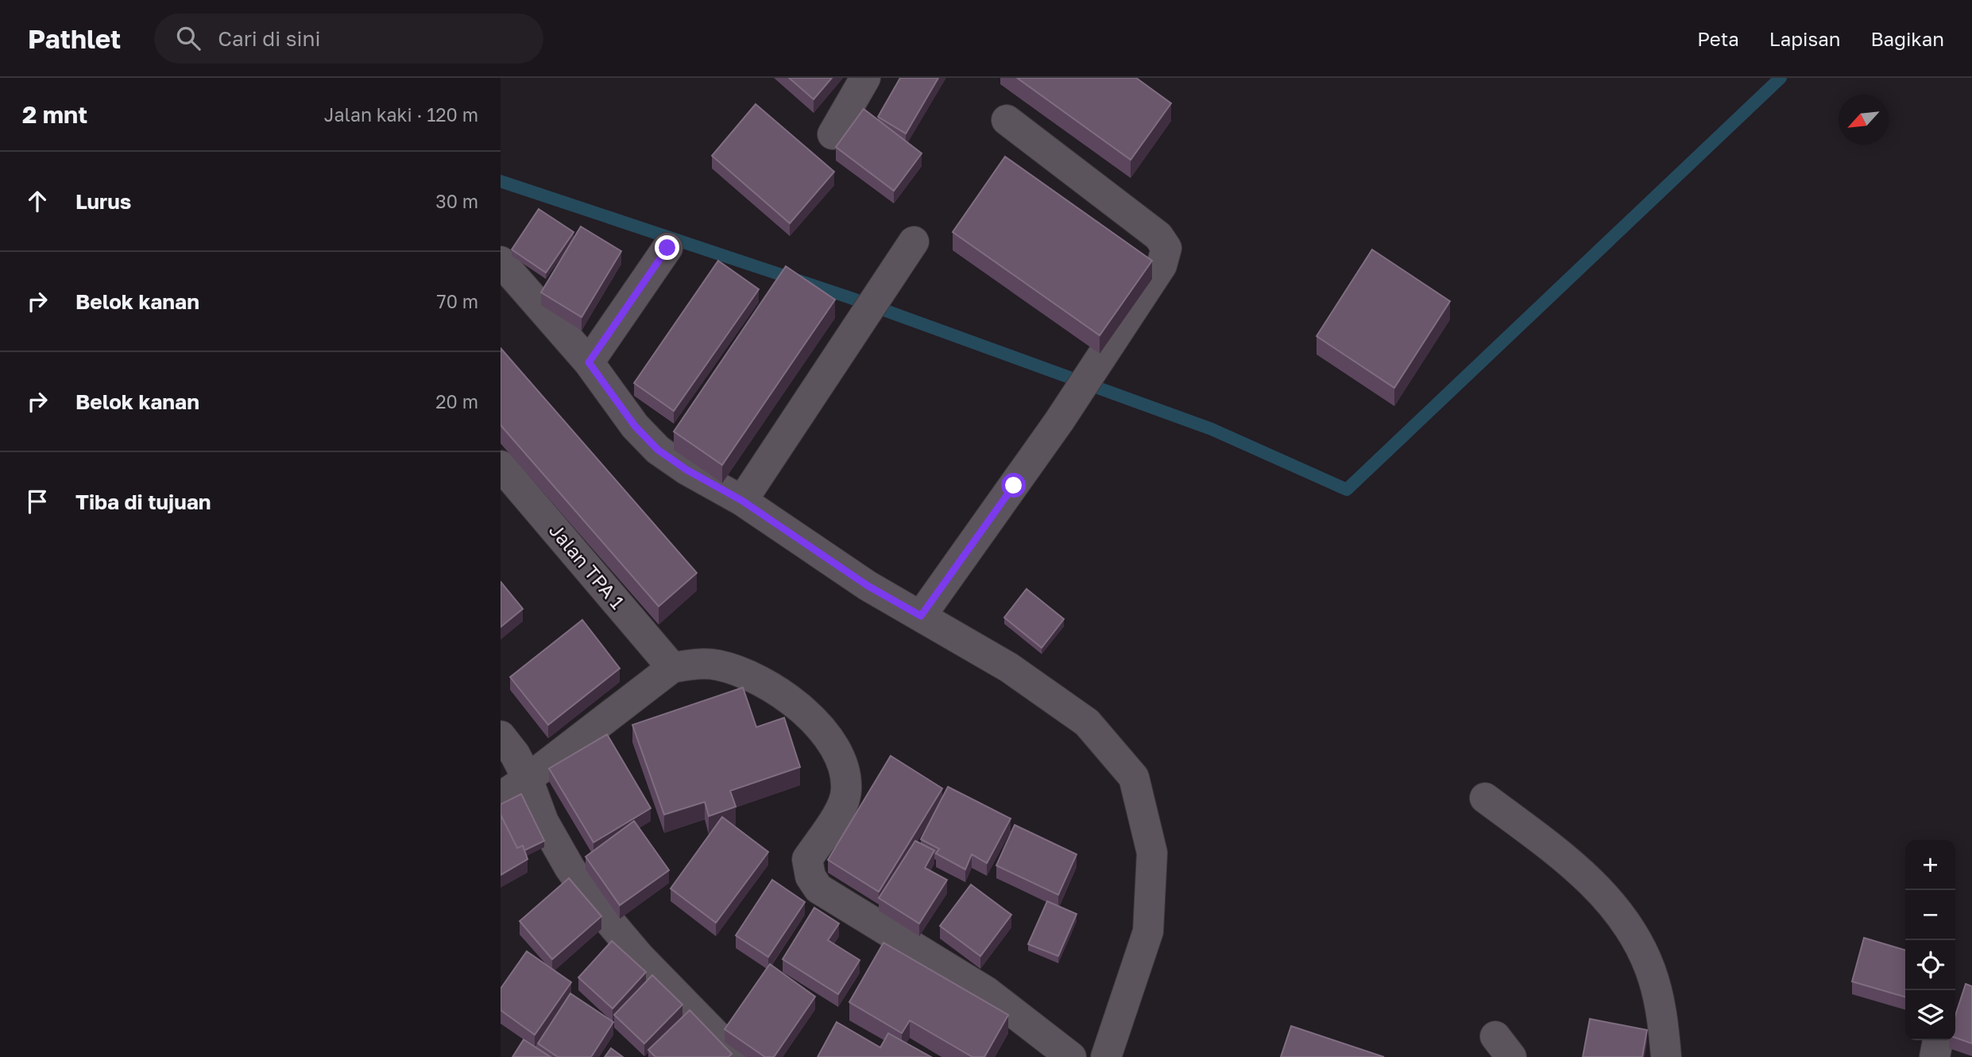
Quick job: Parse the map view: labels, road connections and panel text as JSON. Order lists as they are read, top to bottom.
{
  "streets": {
    "street": ["Jalan TPA 1"]
  },
  "north": "bottom left",
  "page": {
    "header": "Pathlet",
    "search": "Cari di sini",
    "nav": ["Peta", "Lapisan", "Bagikan"],
    "heading": ["2 mnt", "Jalan kaki · 120 m"],
    "list": [
      ["Lurus", "30 m"],
      ["Belok kanan", "70 m"],
      ["Belok kanan", "20 m"],
      "Tiba di tujuan"
    ],
    "map_buttons": ["+", "−"]
  }
}
